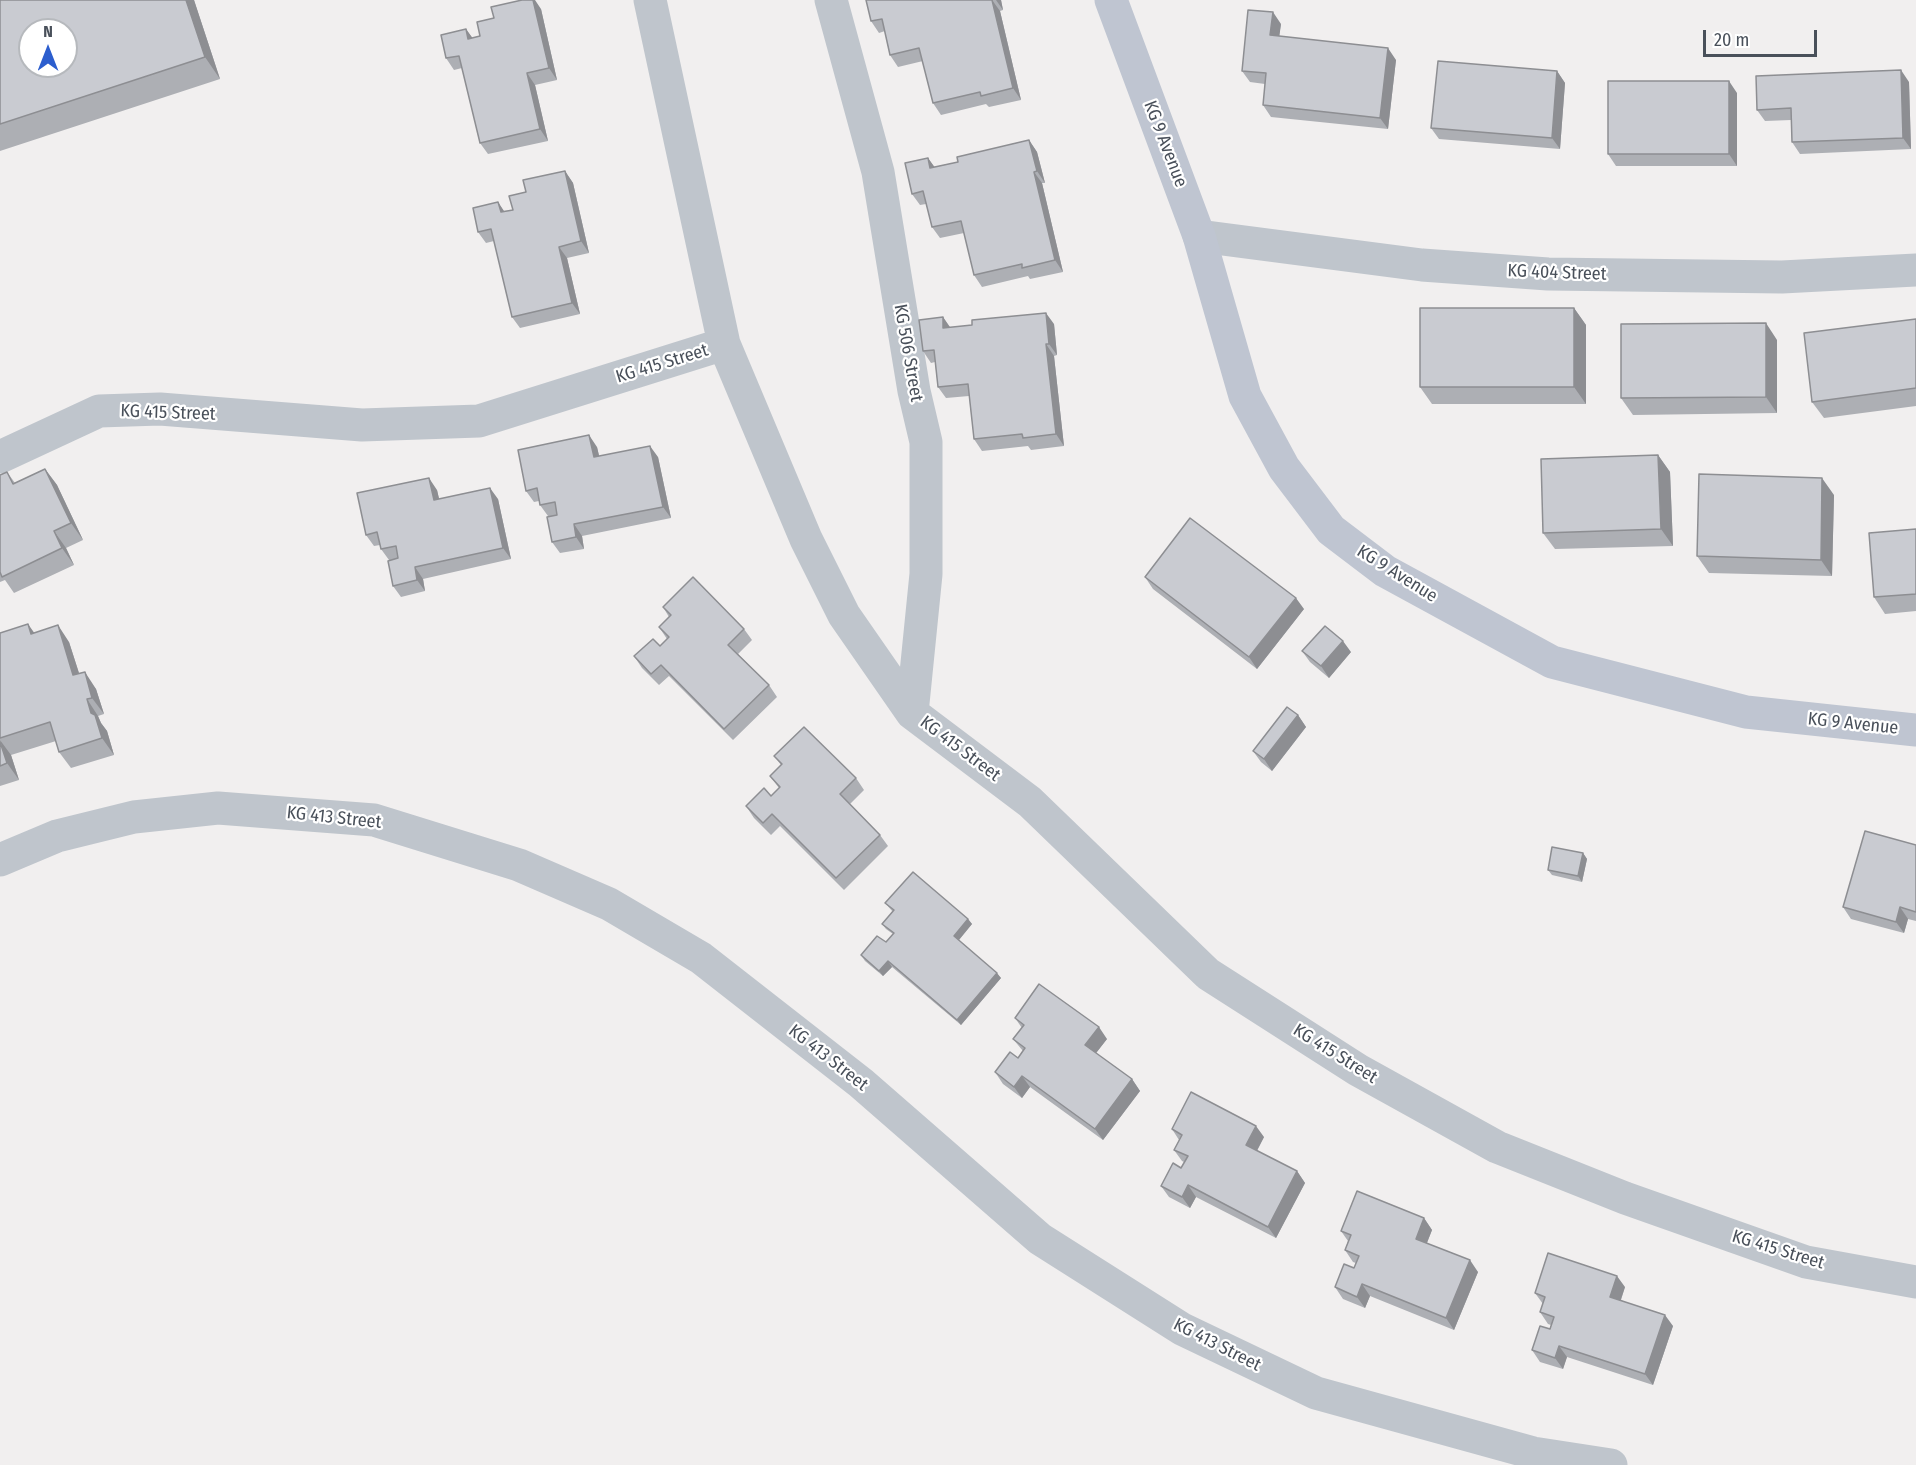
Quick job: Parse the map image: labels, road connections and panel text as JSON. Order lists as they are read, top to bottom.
{
  "streets": {
    "main road": ["KG 9 Avenue"],
    "street": [
      "KG 404 Street",
      "KG 506 Street",
      "KG 415 Street",
      "KG 413 Street"
    ]
  },
  "crossings": [
    ["KG 9 Avenue", "KG 404 Street"],
    ["KG 506 Street", "KG 415 Street"]
  ],
  "scale_bar": "20 m",
  "north": "top"
}
